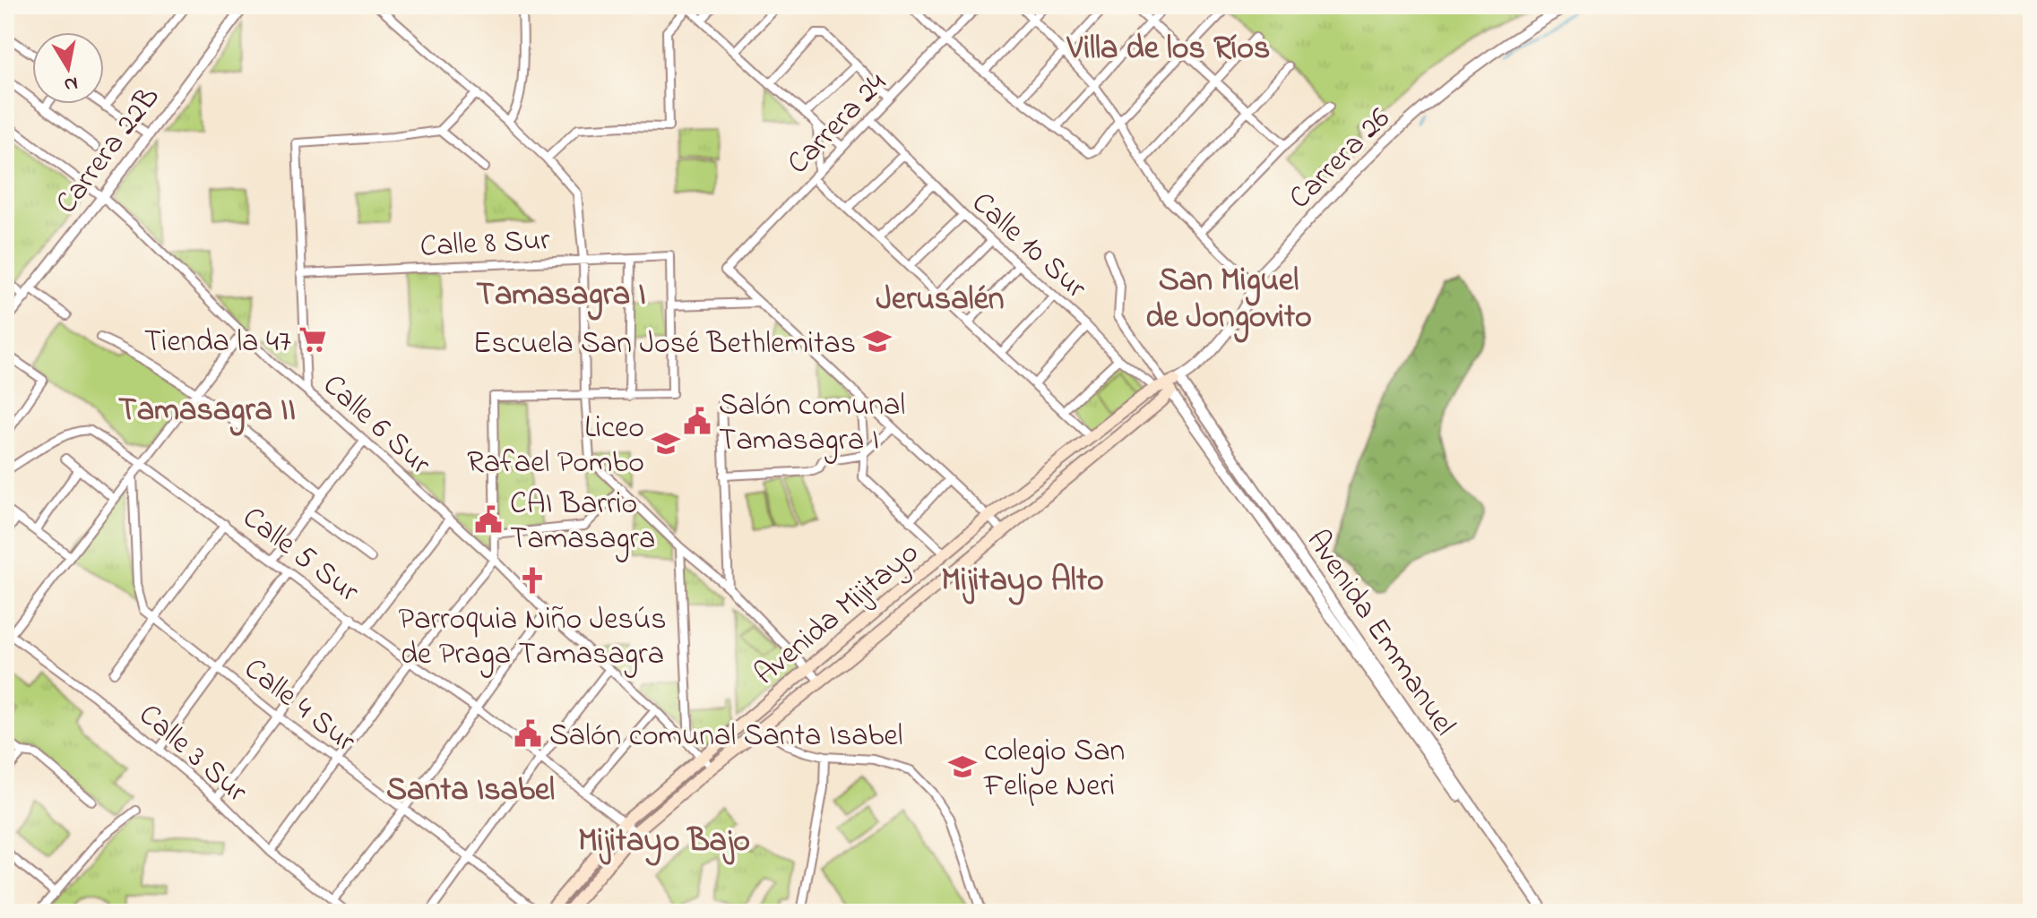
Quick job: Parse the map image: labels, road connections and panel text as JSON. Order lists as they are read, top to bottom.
{
  "streets": {
    "main road": ["Avenida Mijitayo"],
    "street": [
      "Carrera 24",
      "Carrera 22B",
      "Carrera 26",
      "Calle 8 Sur",
      "Calle 10 Sur",
      "Calle 6 Sur",
      "Calle 5 Sur",
      "Avenida Emmanuel",
      "Calle 4 Sur",
      "Calle 3 Sur"
    ]
  },
  "crossings": [
    ["Carrera 24", "Calle 10 Sur"],
    ["Carrera 22B", "Calle 6 Sur"],
    ["Carrera 26", "Calle 10 Sur"],
    ["Carrera 26", "Avenida Mijitayo"],
    ["Carrera 26", "Avenida Emmanuel"],
    ["Calle 10 Sur", "Avenida Mijitayo"],
    ["Calle 10 Sur", "Avenida Emmanuel"],
    ["Calle 6 Sur", "Avenida Mijitayo"],
    ["Calle 5 Sur", "Avenida Mijitayo"],
    ["Avenida Mijitayo", "Avenida Emmanuel"]
  ],
  "districts": [
    "Villa de los Ríos",
    "San Miguel de Jongovito",
    "Tamasagra I",
    "Jerusalén",
    "Tamasagra II",
    "Mijitayo Alto",
    "Santa Isabel",
    "Mijitayo Bajo"
  ],
  "places": {
    "supermarket": ["Tienda la 47"],
    "school or university": ["Escuela San José Bethlemitas", "Liceo Rafael Pombo", "colegio San Felipe Neri"],
    "public building": ["Salón comunal Tamasagra I", "CAI Barrio Tamasagra", "Salón comunal Santa Isabel"],
    "church": ["Parroquia Niño Jesús de Praga Tamasagra"]
  },
  "north": "bottom"
}
